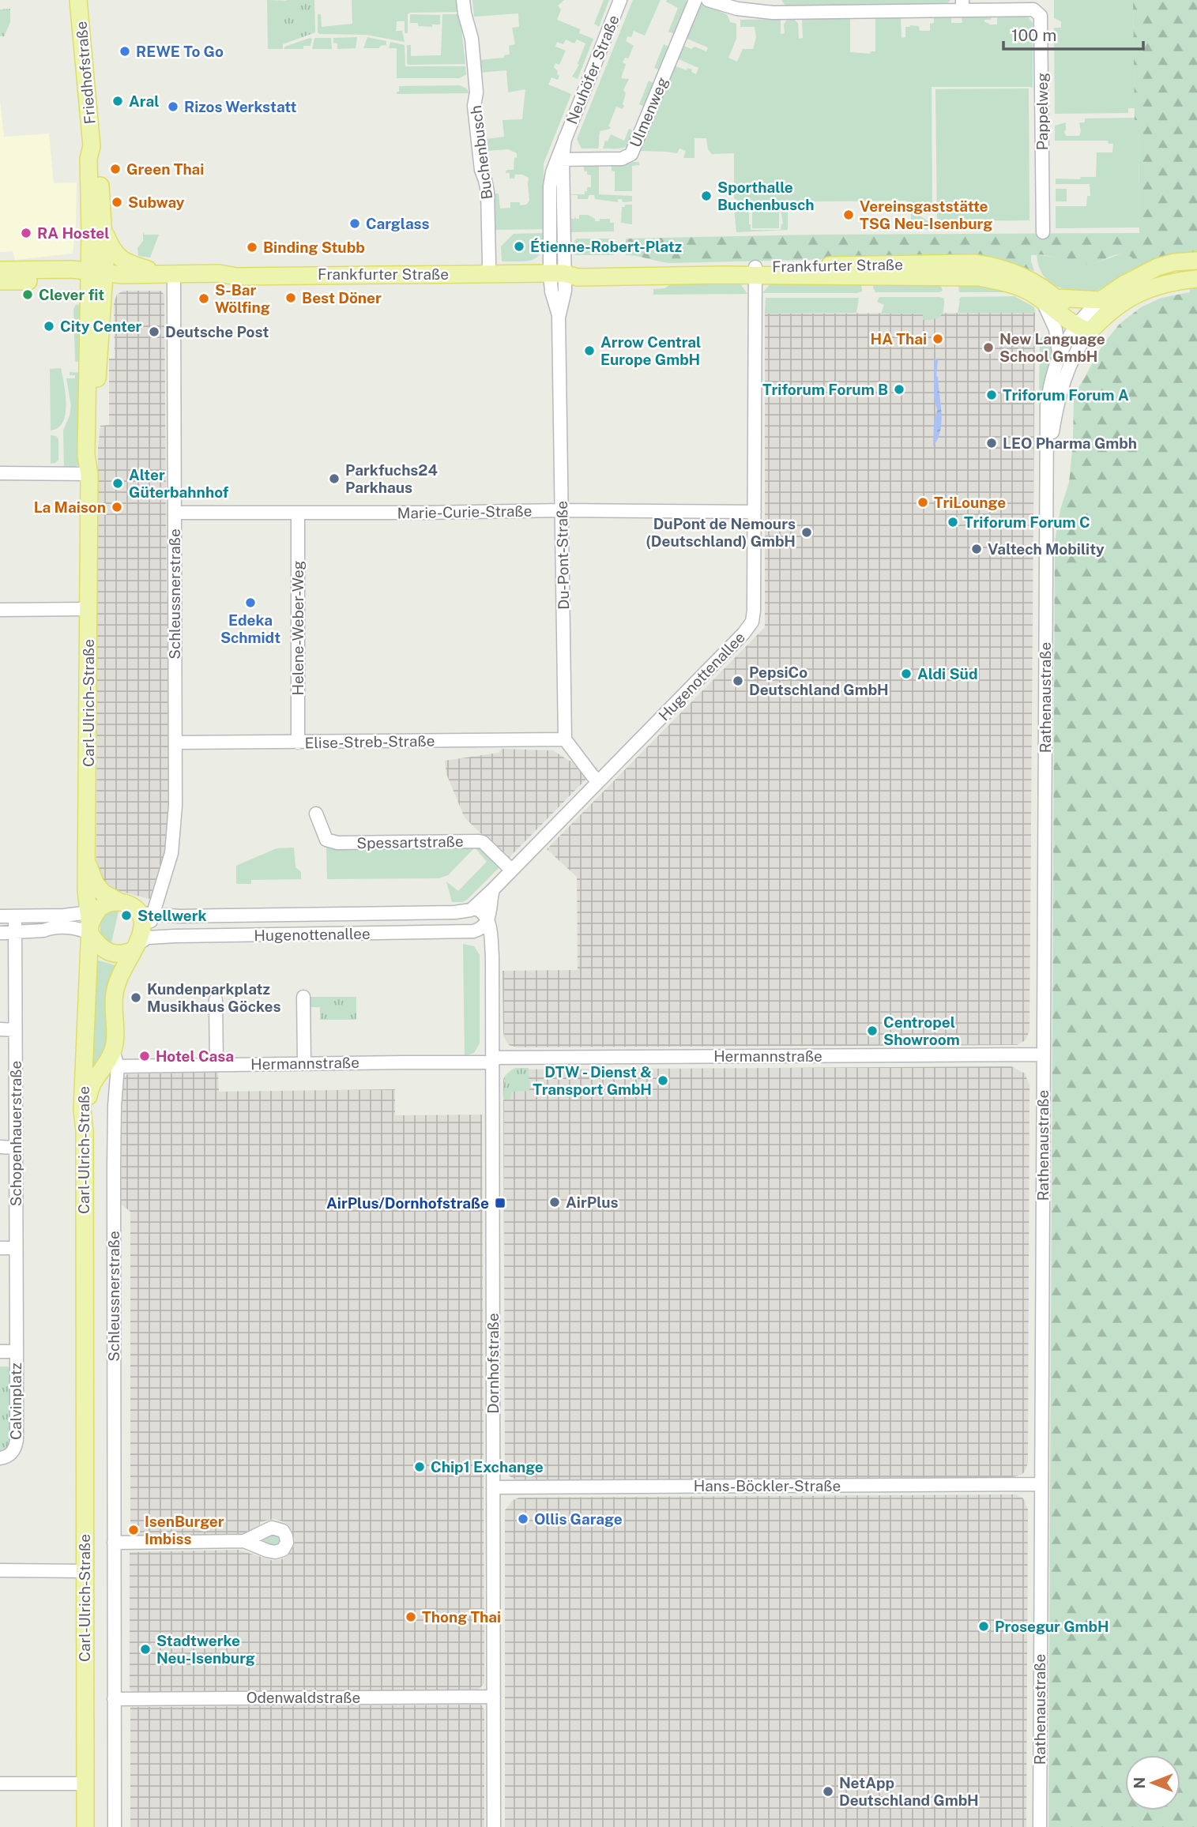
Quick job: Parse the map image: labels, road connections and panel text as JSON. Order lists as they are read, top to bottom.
{
  "streets": {
    "main road": [
      "Friedhofstraße",
      "Frankfurter Straße",
      "Schleussnerstraße",
      "Hugenottenallee",
      "Carl-Ulrich-Straße"
    ],
    "street": [
      "Neuhöfer Straße",
      "Pappelweg",
      "Ulmenweg",
      "Buchenbusch",
      "Marie-Curie-Straße",
      "Du-Pont-Straße",
      "Helene-Weber-Weg",
      "Rathenaustraße",
      "Elise-Streb-Straße",
      "Spessartstraße",
      "Hermannstraße",
      "Schopenhauerstraße",
      "Dornhofstraße",
      "Calvinplatz",
      "Hans-Böckler-Straße",
      "Odenwaldstraße"
    ]
  },
  "crossings": [
    ["Neuhöfer Straße", "Ulmenweg"],
    ["Neuhöfer Straße", "Frankfurter Straße"],
    ["Neuhöfer Straße", "Du-Pont-Straße"],
    ["Friedhofstraße", "Frankfurter Straße"],
    ["Friedhofstraße", "Carl-Ulrich-Straße"],
    ["Buchenbusch", "Frankfurter Straße"],
    ["Frankfurter Straße", "Du-Pont-Straße"],
    ["Frankfurter Straße", "Schleussnerstraße"],
    ["Frankfurter Straße", "Hugenottenallee"],
    ["Frankfurter Straße", "Rathenaustraße"],
    ["Frankfurter Straße", "Carl-Ulrich-Straße"],
    ["Marie-Curie-Straße", "Du-Pont-Straße"],
    ["Marie-Curie-Straße", "Schleussnerstraße"],
    ["Marie-Curie-Straße", "Helene-Weber-Weg"],
    ["Marie-Curie-Straße", "Hugenottenallee"],
    ["Du-Pont-Straße", "Elise-Streb-Straße"],
    ["Schleussnerstraße", "Hugenottenallee"],
    ["Schleussnerstraße", "Carl-Ulrich-Straße"],
    ["Schleussnerstraße", "Elise-Streb-Straße"],
    ["Schleussnerstraße", "Hermannstraße"],
    ["Schleussnerstraße", "Odenwaldstraße"],
    ["Helene-Weber-Weg", "Elise-Streb-Straße"],
    ["Hugenottenallee", "Carl-Ulrich-Straße"],
    ["Hugenottenallee", "Spessartstraße"],
    ["Hugenottenallee", "Dornhofstraße"],
    ["Rathenaustraße", "Hermannstraße"],
    ["Rathenaustraße", "Hans-Böckler-Straße"],
    ["Hermannstraße", "Dornhofstraße"],
    ["Schopenhauerstraße", "Calvinplatz"],
    ["Dornhofstraße", "Hans-Böckler-Straße"],
    ["Dornhofstraße", "Odenwaldstraße"]
  ],
  "places": {
    "other": [
      "REWE To Go",
      "Aral",
      "Rizos Werkstatt",
      "Green Thai",
      "Sporthalle Buchenbusch",
      "Subway",
      "Vereinsgaststätte TSG Neu-Isenburg",
      "Carglass",
      "RA Hostel",
      "Étienne-Robert-Platz",
      "Binding Stubb",
      "Clever fit",
      "Best Döner",
      "S-Bar Wölfing",
      "City Center",
      "Deutsche Post",
      "HA Thai",
      "New Language School GmbH",
      "Arrow Central Europe GmbH",
      "Triforum Forum B",
      "Triforum Forum A",
      "LEO Pharma Gmbh",
      "Parkfuchs24 Parkhaus",
      "Alter Güterbahnhof",
      "TriLounge",
      "La Maison",
      "Triforum Forum C",
      "DuPont de Nemours (Deutschland) GmbH",
      "Valtech Mobility",
      "Edeka Schmidt",
      "Aldi Süd",
      "PepsiCo Deutschland GmbH",
      "Stellwerk",
      "Kundenparkplatz Musikhaus Göckes",
      "Centropel Showroom",
      "Hotel Casa",
      "DTW - Dienst & Transport GmbH",
      "AirPlus",
      "Chip1 Exchange",
      "Ollis Garage",
      "IsenBurger Imbiss",
      "Thong Thai",
      "Prosegur GmbH",
      "Stadtwerke Neu-Isenburg",
      "NetApp Deutschland GmbH"
    ],
    "transit": ["AirPlus/Dornhofstraße"]
  },
  "scale_bar": "100 m",
  "north": "left"
}
